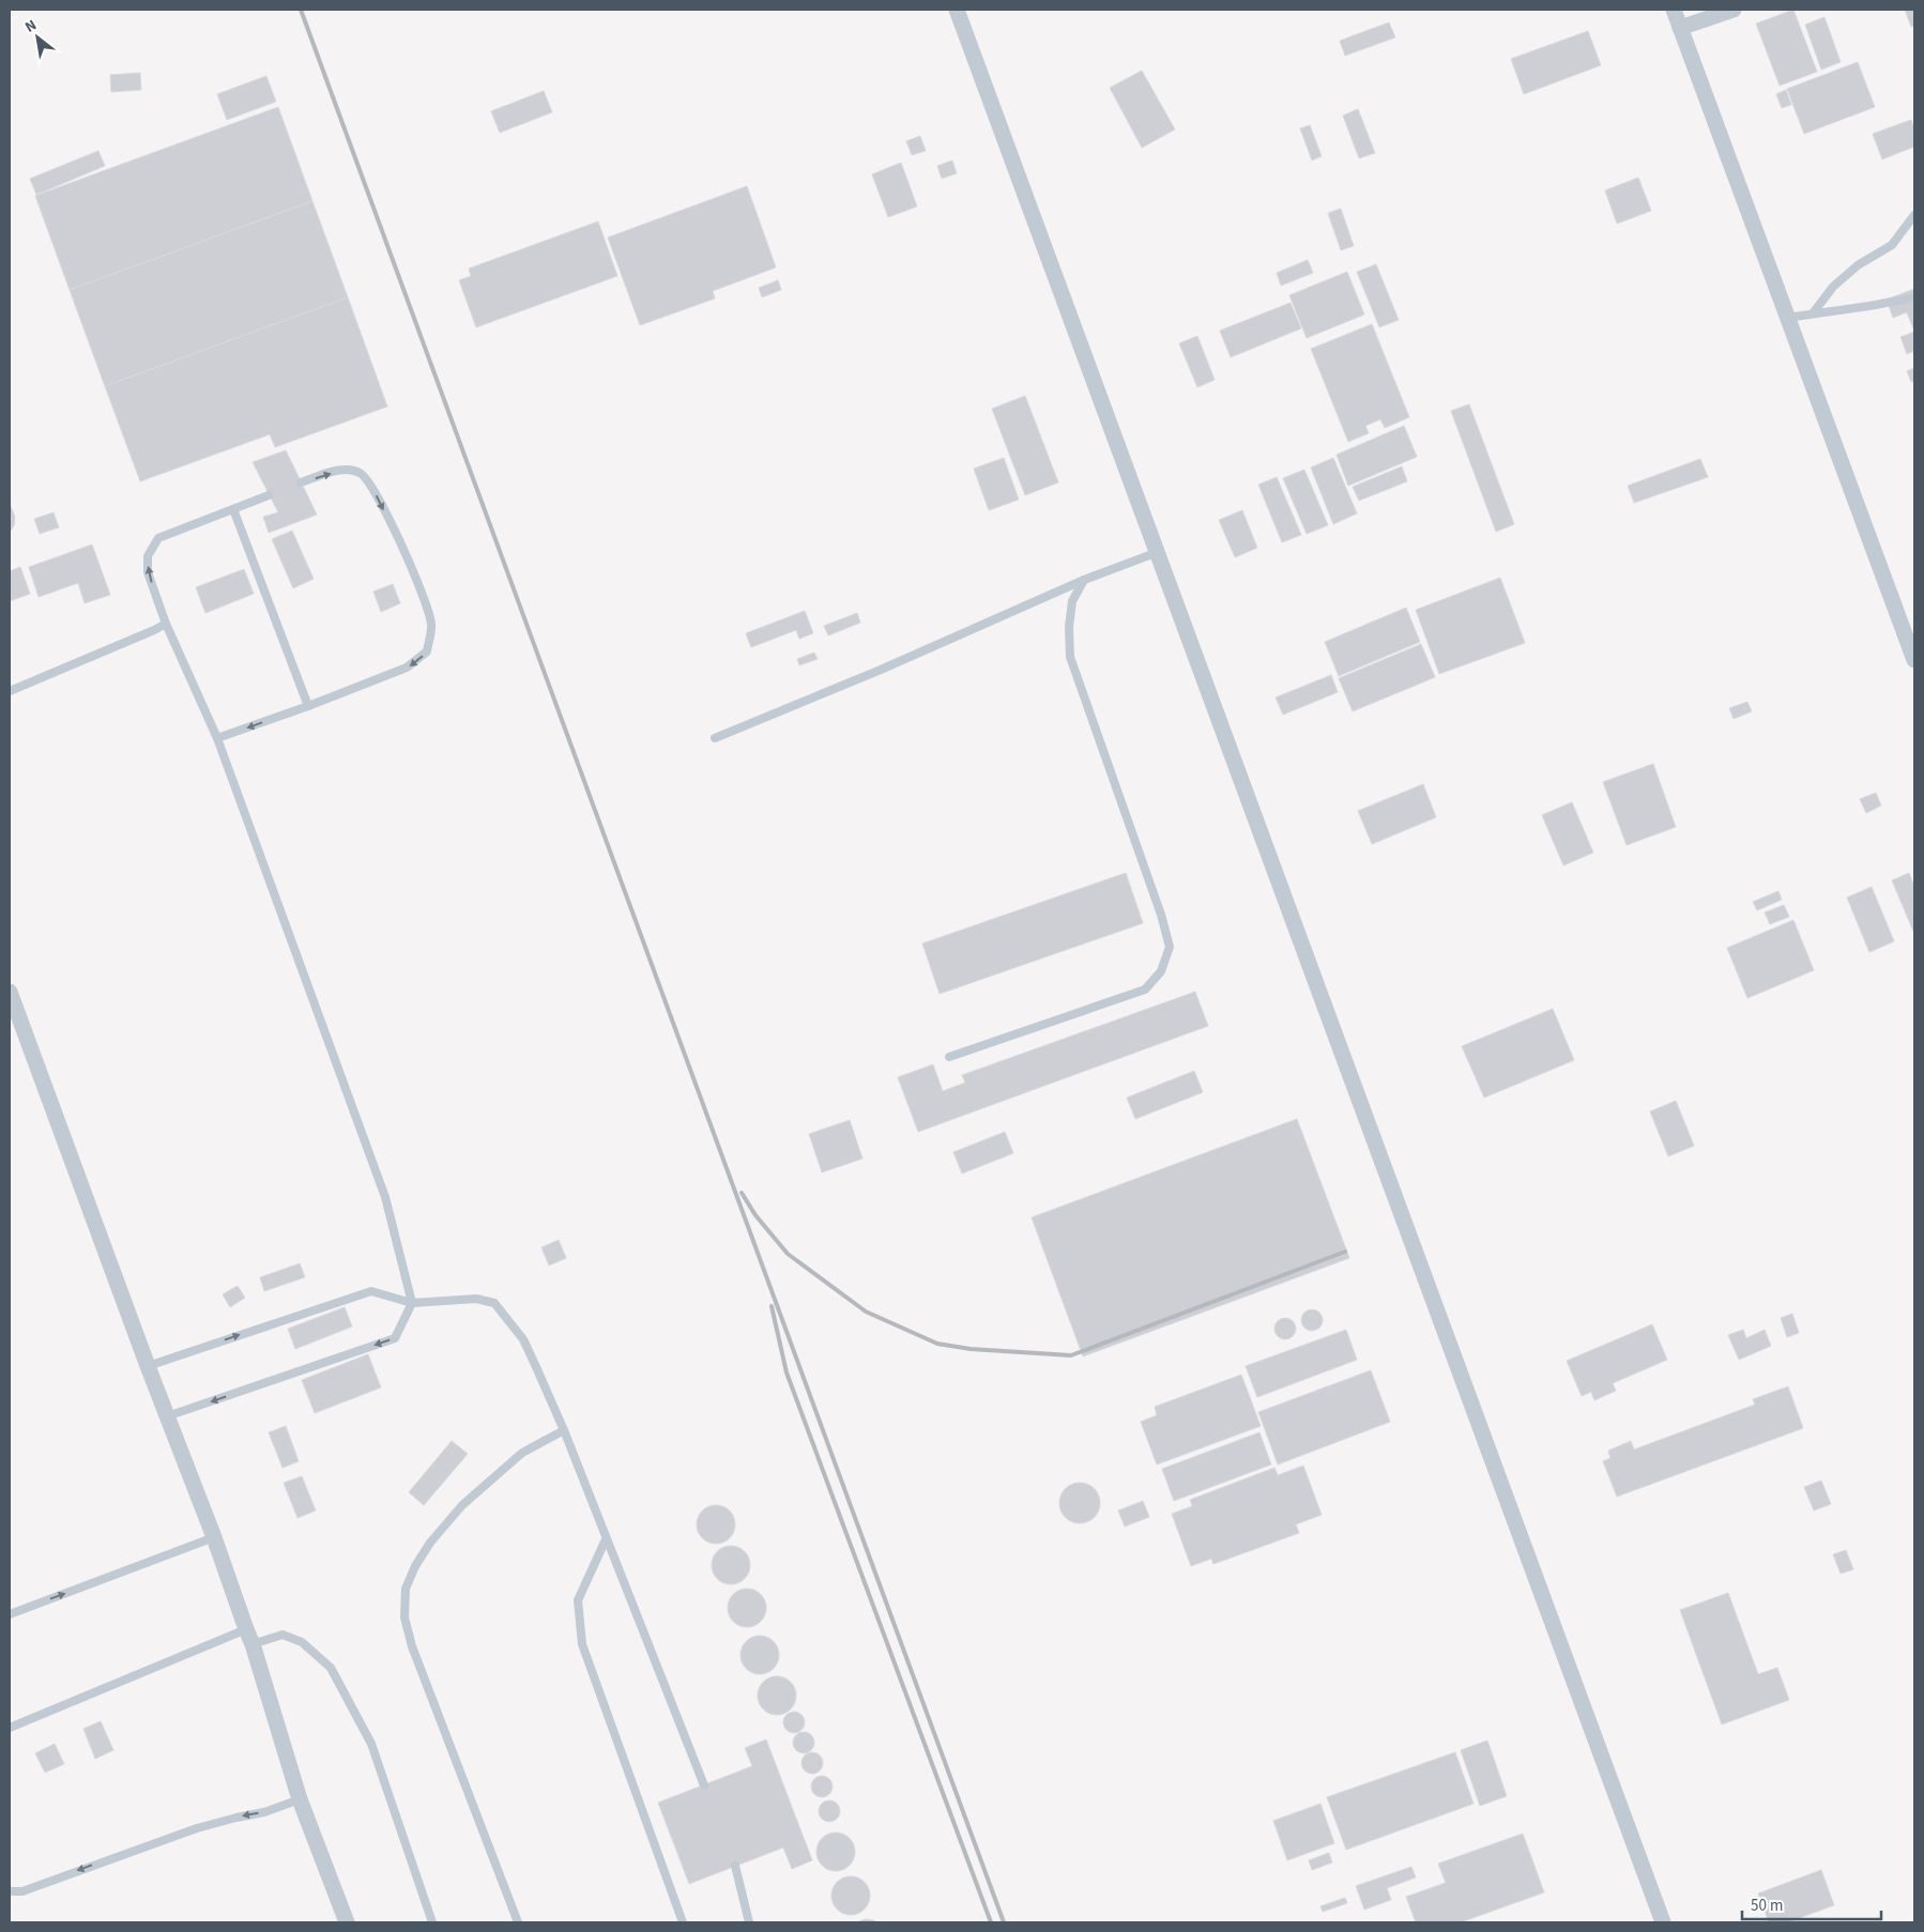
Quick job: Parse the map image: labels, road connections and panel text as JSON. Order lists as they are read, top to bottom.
{
  "scale_bar": "50 m",
  "north": "top left"
}
